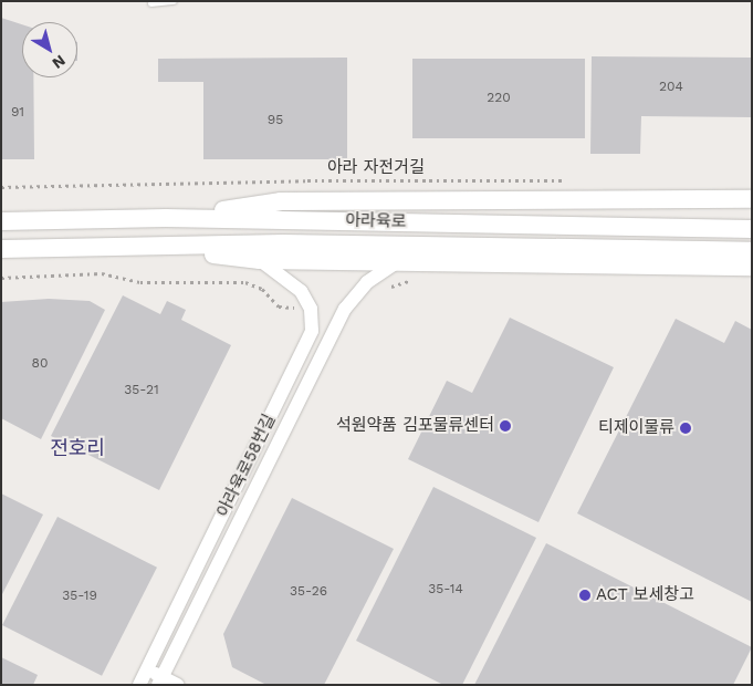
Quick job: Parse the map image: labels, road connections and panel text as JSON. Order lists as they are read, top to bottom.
{
  "streets": {
    "street": ["아라육로", "아라육로58번길"],
    "path": ["아라 자전거길"]
  },
  "districts": ["전호리"],
  "places": ["석원약품 김포물류센터", "티제이물류", "ACT 보세창고"],
  "house_numbers": [
    "204",
    "220",
    "91",
    "95",
    "80",
    "35-21",
    "35-14",
    "35-26",
    "35-19"
  ],
  "north": "bottom right"
}
